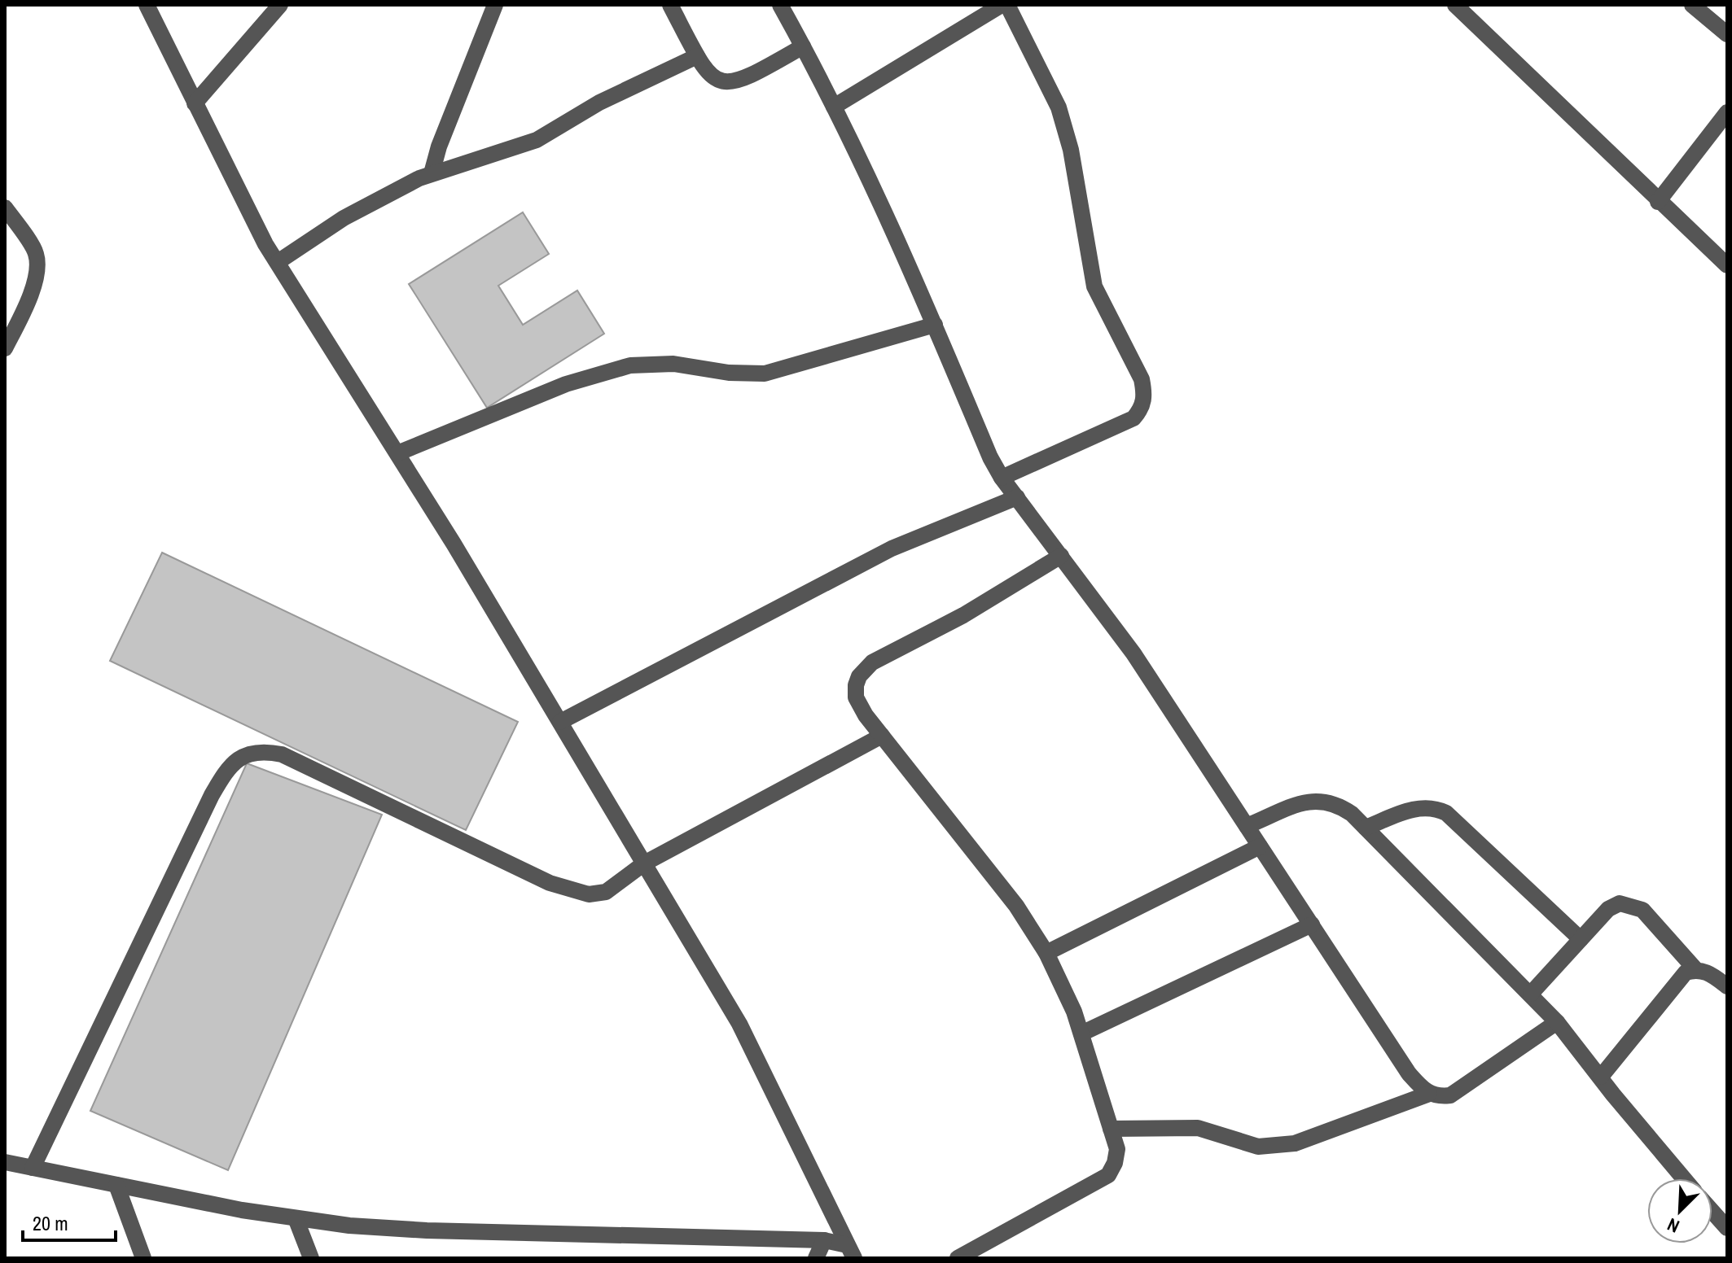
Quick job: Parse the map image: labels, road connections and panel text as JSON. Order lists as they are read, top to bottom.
{
  "scale_bar": "20 m",
  "north": "bottom left"
}
